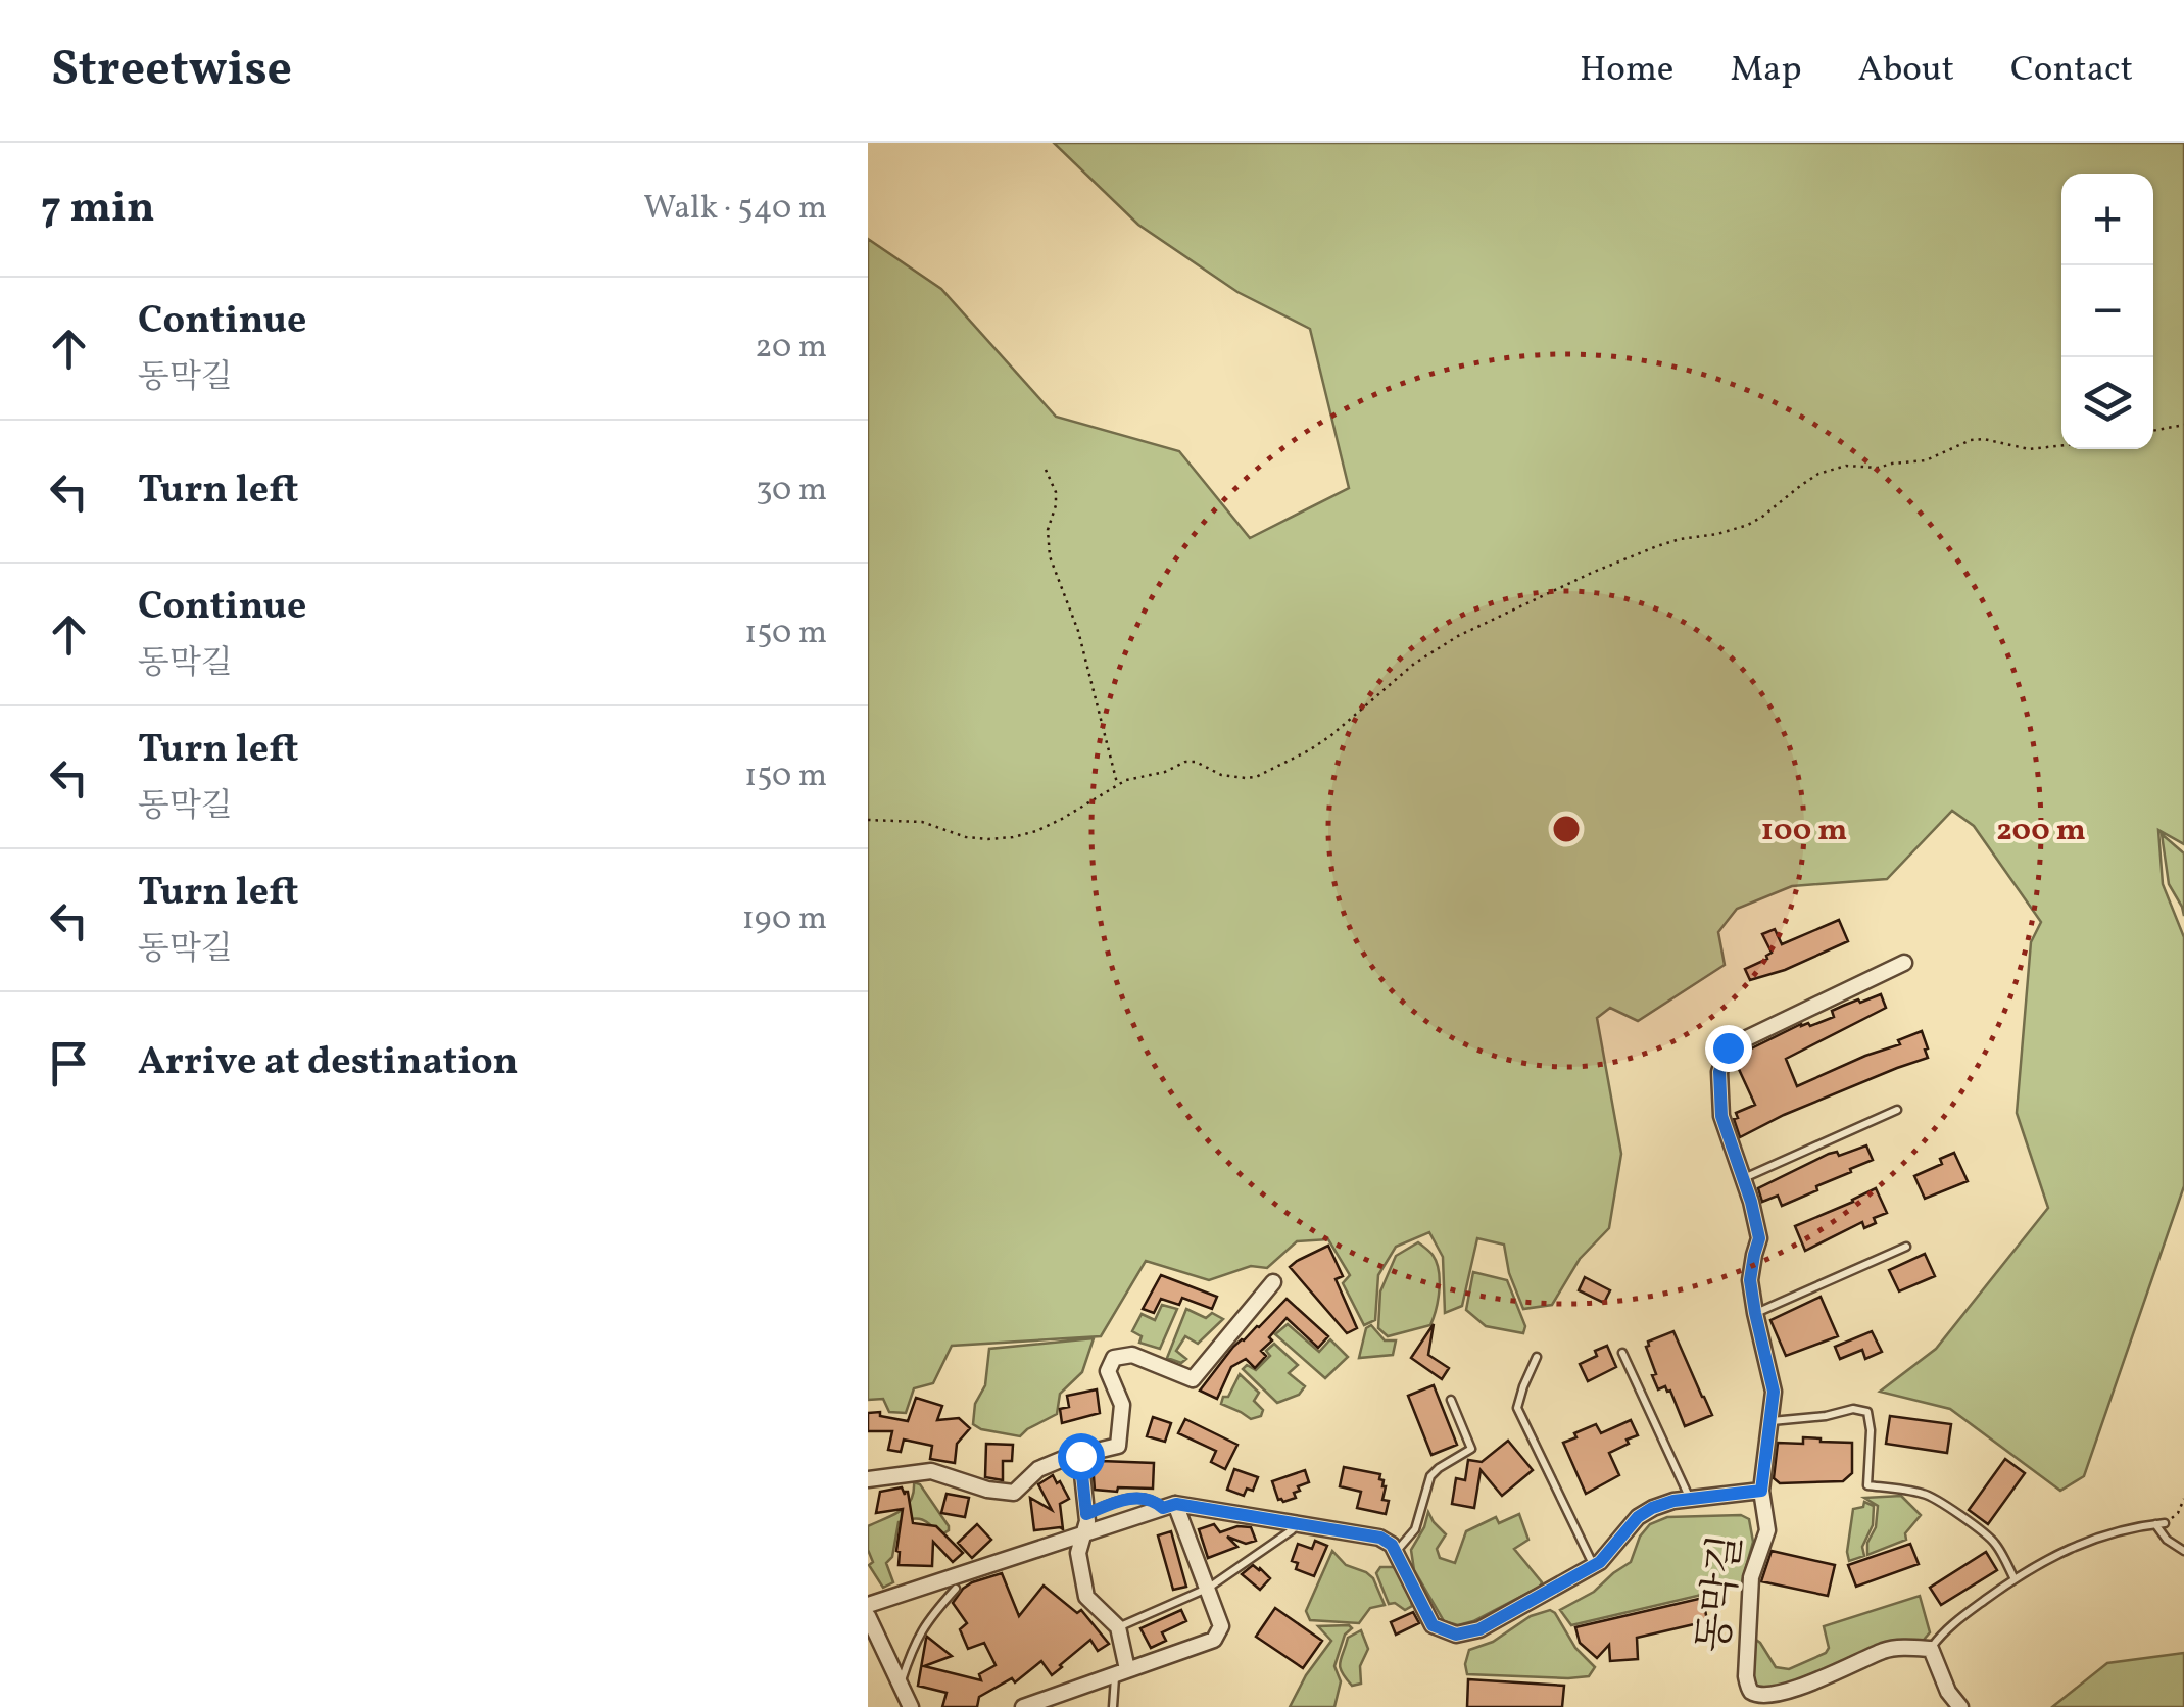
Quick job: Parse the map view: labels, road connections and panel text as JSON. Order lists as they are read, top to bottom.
{
  "streets": {
    "street": ["동막길"]
  },
  "page": {
    "header": "Streetwise",
    "nav": [
      "Home",
      "Map",
      "About",
      "Contact"
    ],
    "heading": ["7 min", "Walk · 540 m"],
    "map_buttons": ["+", "−"],
    "list": [
      ["Continue", "동막길", "20 m"],
      ["Turn left", "30 m"],
      ["Continue", "동막길", "150 m"],
      ["Turn left", "동막길", "150 m"],
      ["Turn left", "동막길", "190 m"],
      "Arrive at destination"
    ]
  },
  "rings": ["100 m", "200 m"]
}
